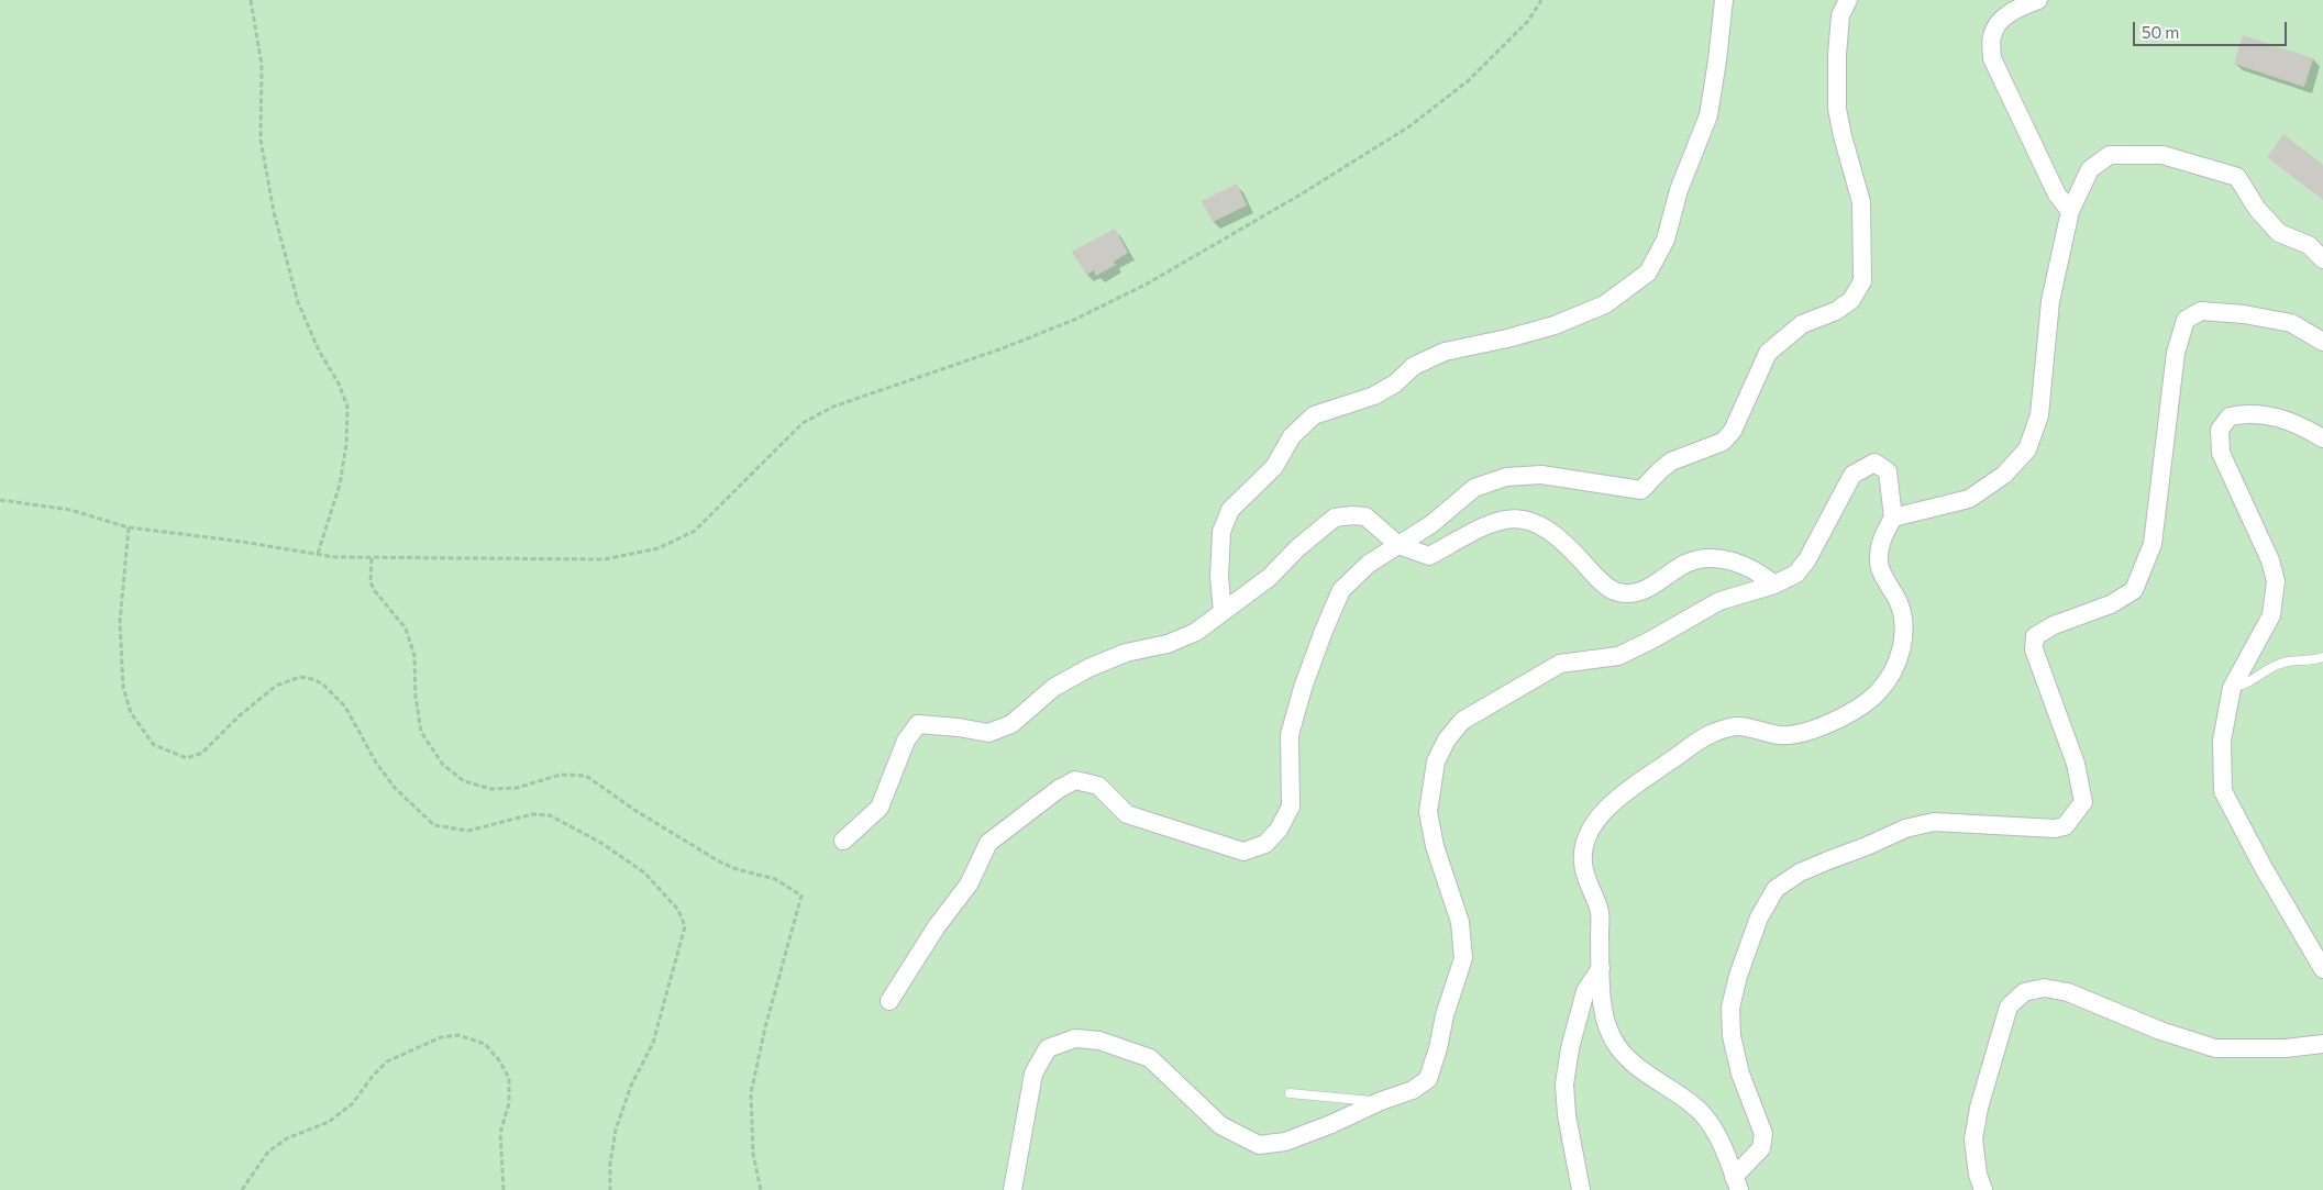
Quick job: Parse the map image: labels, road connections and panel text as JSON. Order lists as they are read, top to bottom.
{
  "scale_bar": "50 m"
}
